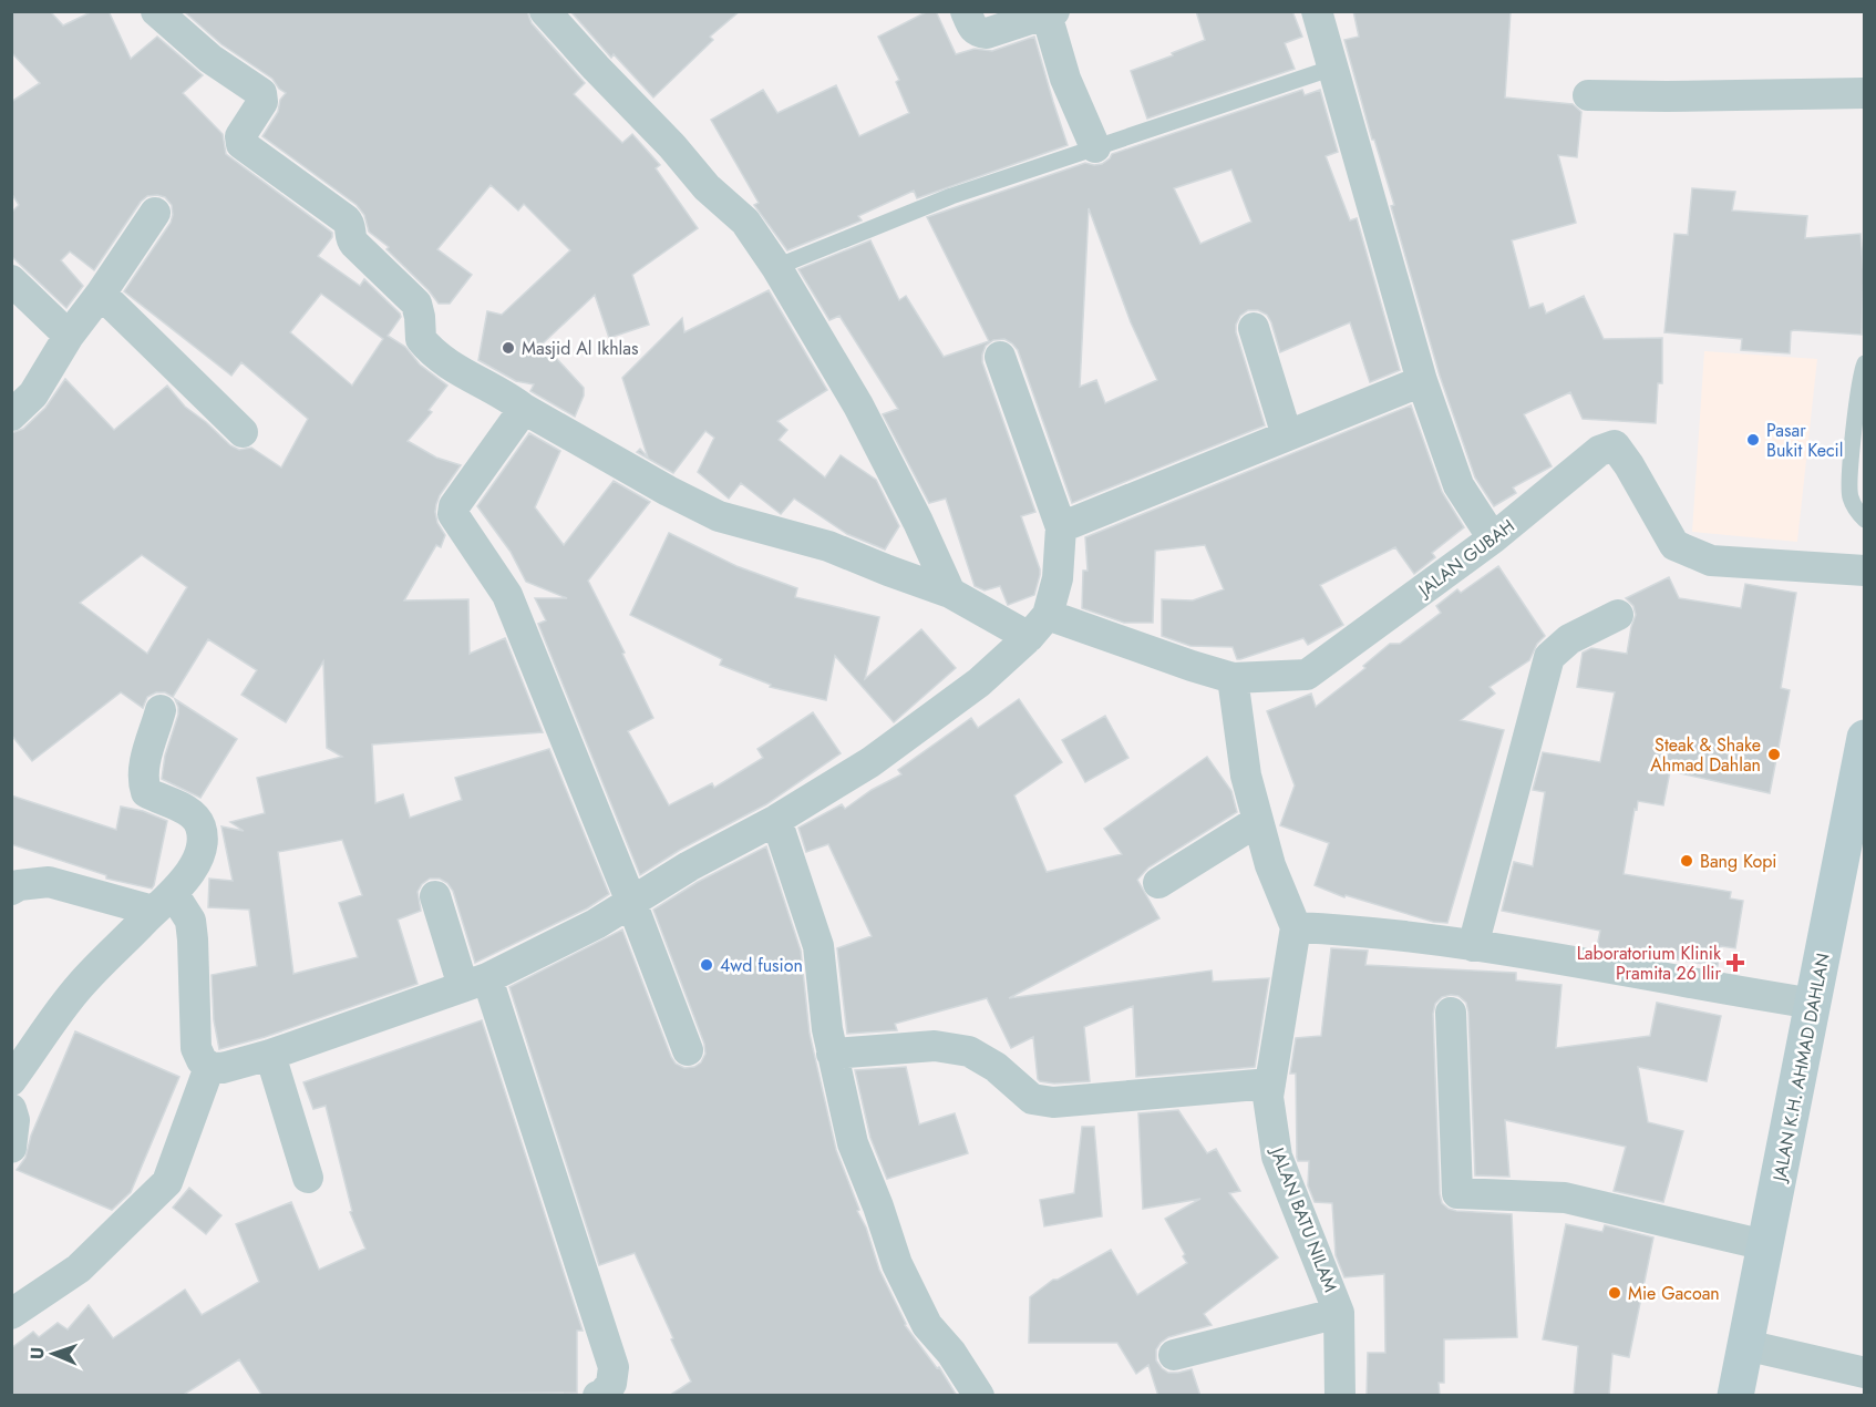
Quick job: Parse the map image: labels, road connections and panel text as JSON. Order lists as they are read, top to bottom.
{
  "streets": {
    "main road": ["JALAN K.H. AHMAD DAHLAN"],
    "street": ["JALAN GUBAH", "JALAN BATU NILAM"]
  },
  "places": {
    "other": [
      "Masjid Al Ikhlas",
      "Pasar Bukit Kecil",
      "Steak & Shake Ahmad Dahlan",
      "Bang Kopi",
      "4wd fusion",
      "Mie Gacoan"
    ],
    "health": ["Laboratorium Klinik Pramita 26 Ilir"]
  },
  "north": "left"
}
